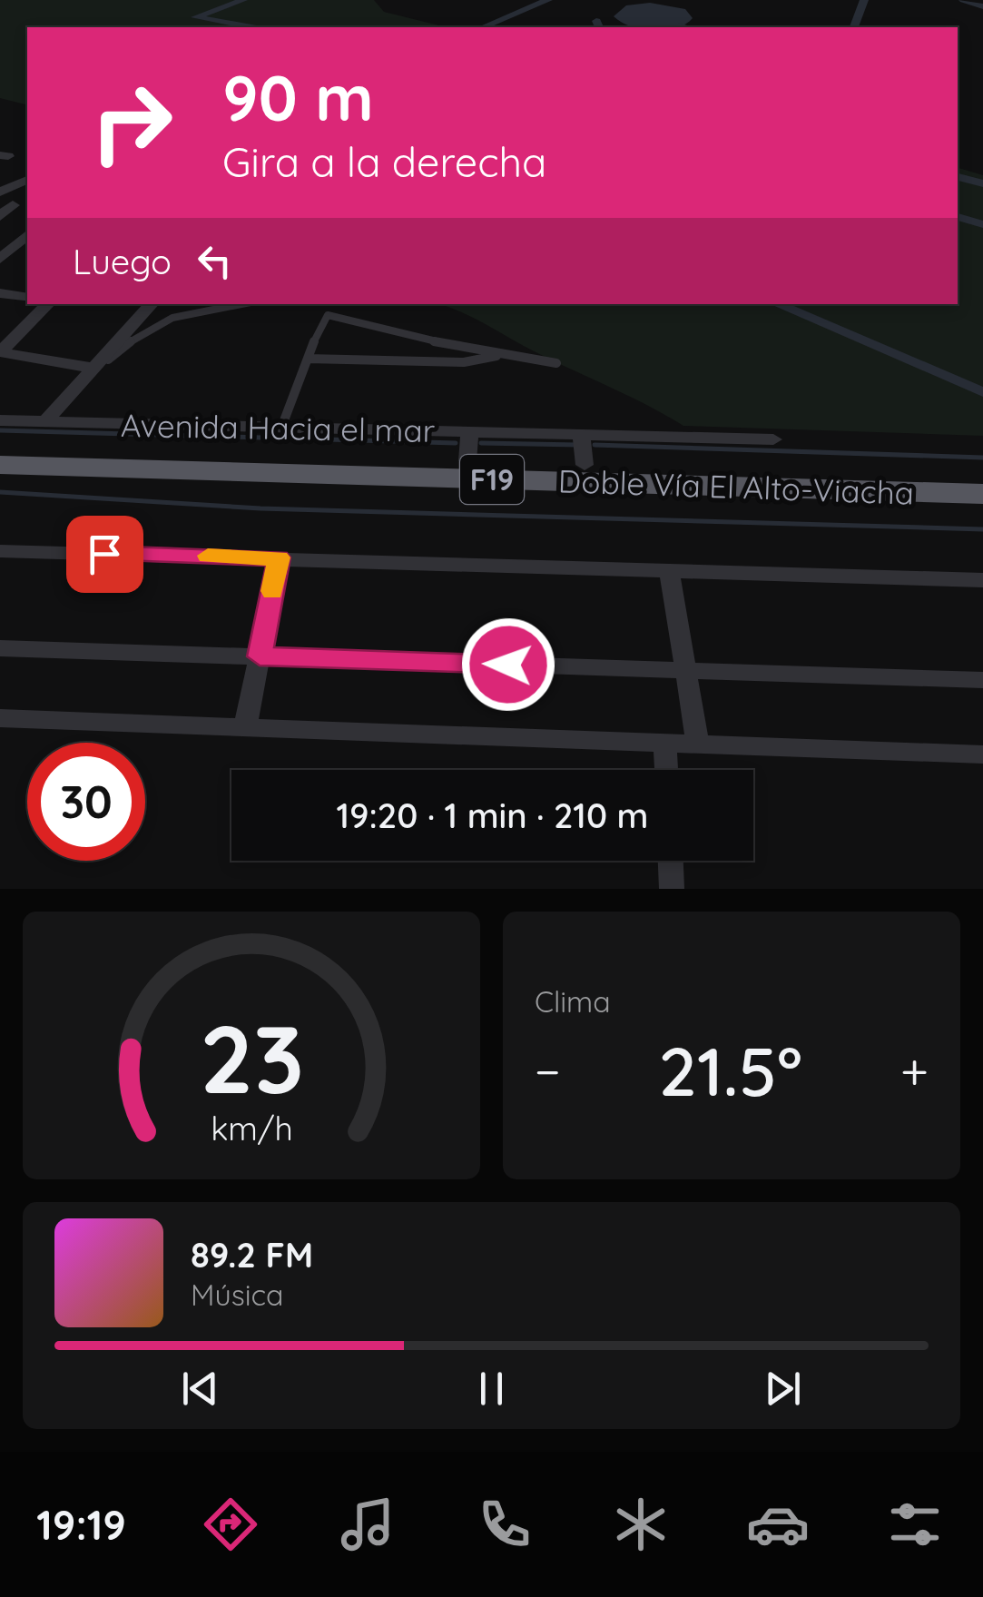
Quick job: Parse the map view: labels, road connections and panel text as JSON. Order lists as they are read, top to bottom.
{
  "streets": {
    "highway": ["F19", "Doble Vía El Alto-Viacha"],
    "street": ["Avenida Hacia el mar"]
  },
  "crossings": [
    ["Avenida Hacia el mar", "Doble Vía El Alto-Viacha"]
  ],
  "page": {
    "turn": ["90 m", "Gira a la derecha"],
    "then": "Luego",
    "limit": "30",
    "trip": "19:20 · 1 min · 210 m",
    "tile": "Clima",
    "heat": ["−", "21.5°", "+"],
    "song": ["89.2 FM", "Música"],
    "tabs": "19:19",
    "gauge": ["23", "km/h"]
  }
}
